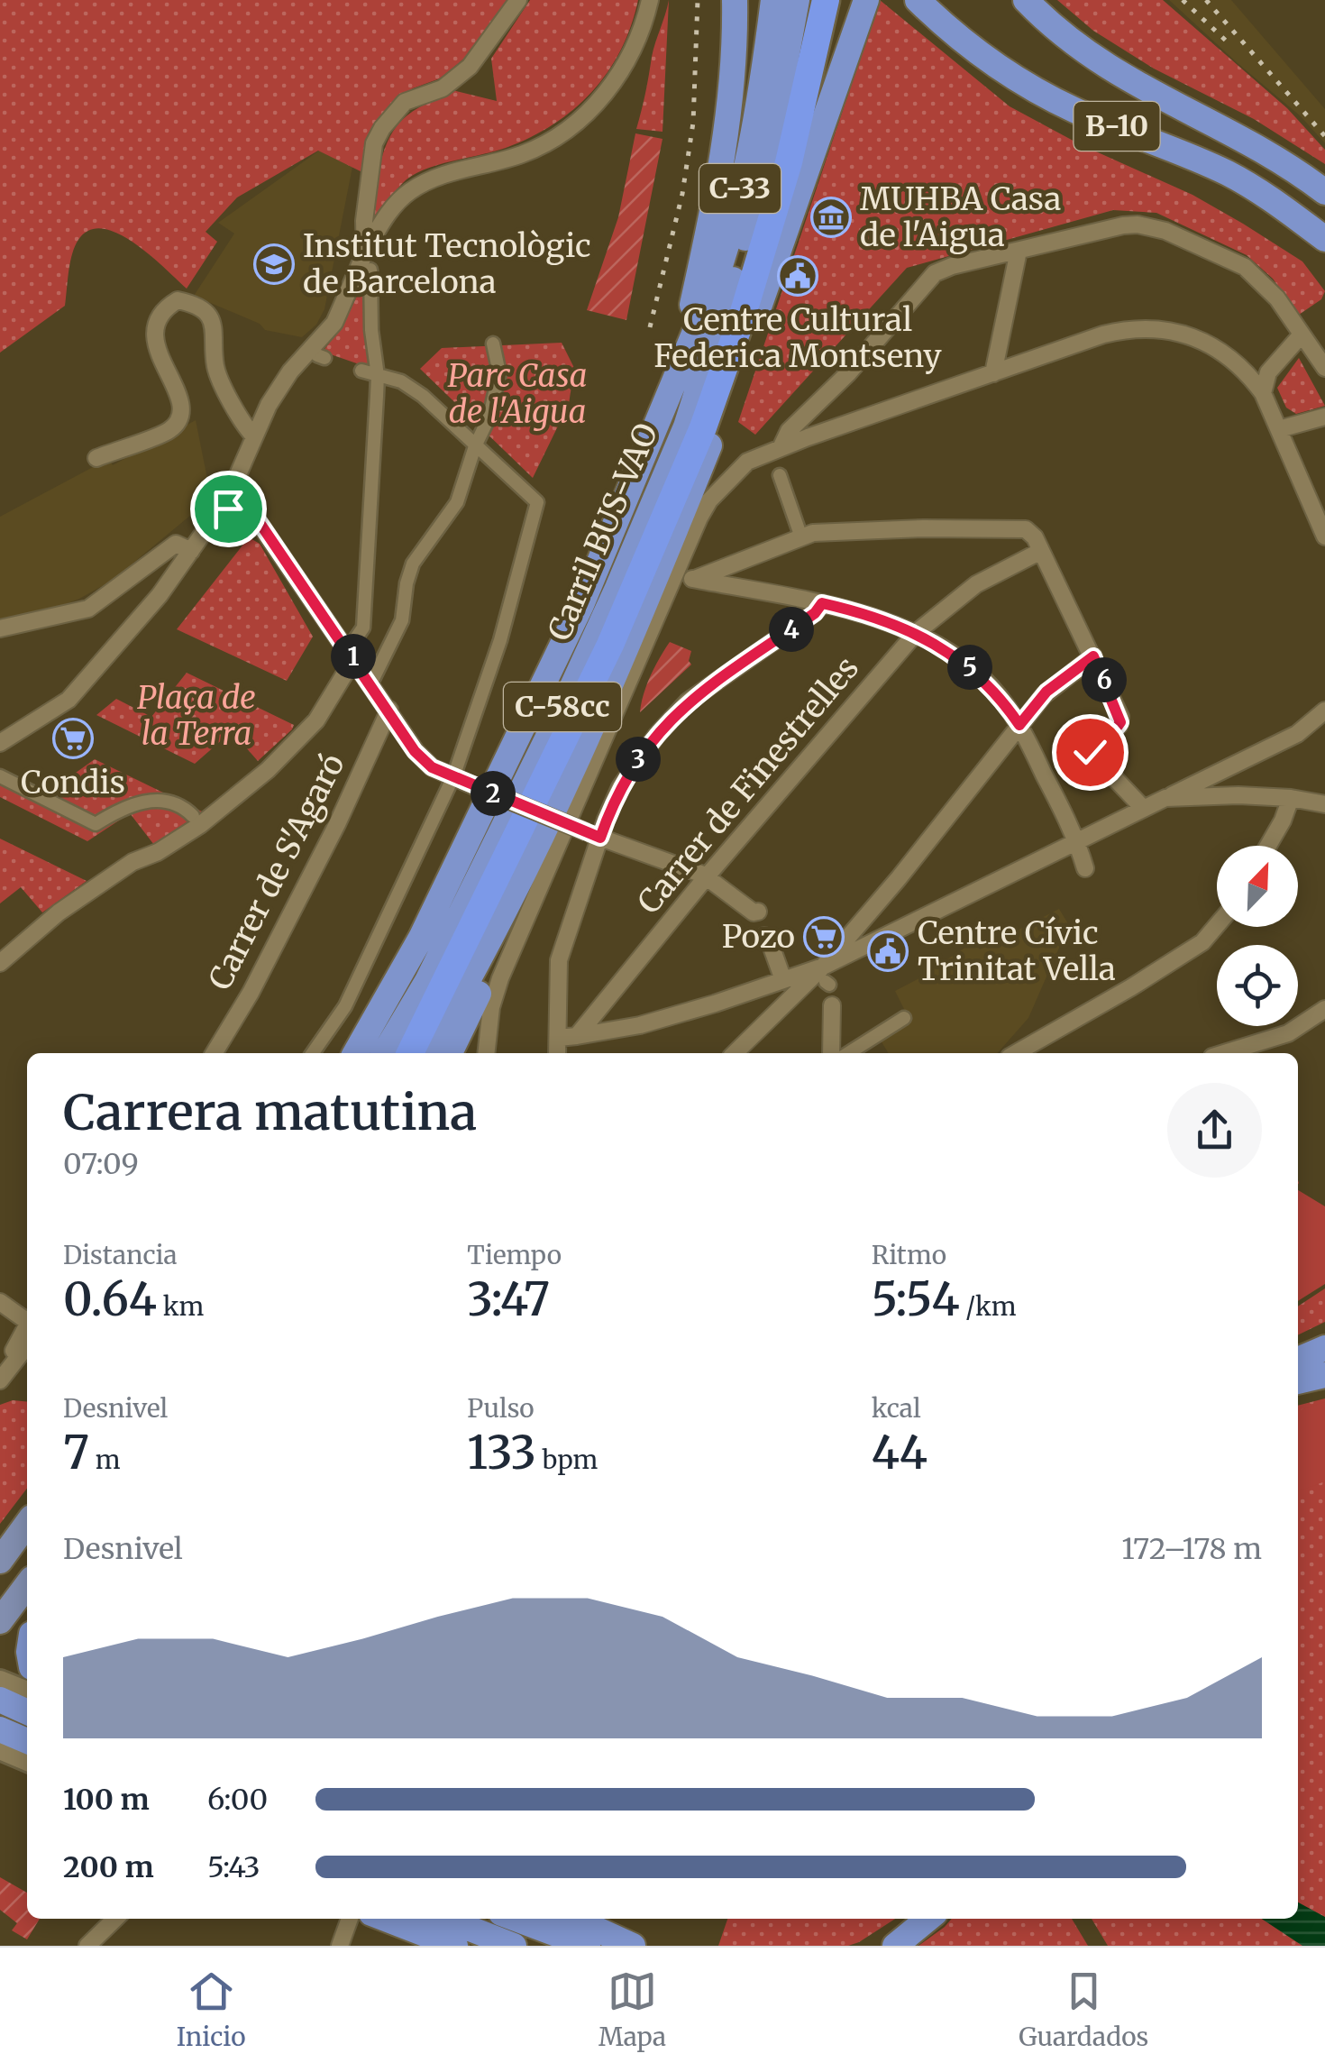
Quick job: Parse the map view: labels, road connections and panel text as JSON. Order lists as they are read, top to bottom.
{
  "streets": {
    "highway": [
      "B-10",
      "C-33",
      "Carril BUS-VAO",
      "C-58cc"
    ],
    "street": ["Carrer de Finestrelles", "Carrer de S'Agaró"]
  },
  "parks": ["Parc Casa de l'Aigua", "Plaça de la Terra"],
  "places": {
    "museum": ["MUHBA Casa de l'Aigua"],
    "school or university": ["Institut Tecnològic de Barcelona"],
    "public building": ["Centre Cultural Federica Montseny", "Centre Cívic Trinitat Vella"],
    "supermarket": ["Condis", "Pozo"]
  },
  "north": "top right",
  "page": {
    "pins": [
      "4",
      "1",
      "5",
      "6",
      "3",
      "2"
    ],
    "heading": ["Carrera matutina", "07:09"],
    "stats": [
      ["Distancia", "0.64 km"],
      ["Tiempo", "3:47"],
      ["Ritmo", "5:54 /km"],
      ["Desnivel", "7 m"],
      ["Pulso", "133 bpm"],
      ["kcal", "44"]
    ],
    "chart": ["Desnivel", "172–178 m"],
    "list": [
      {
        "name": "100 m",
        "note": "6:00"
      },
      {
        "name": "200 m",
        "note": "5:43"
      }
    ],
    "tabs": ["Inicio", "Mapa", "Guardados"]
  }
}
